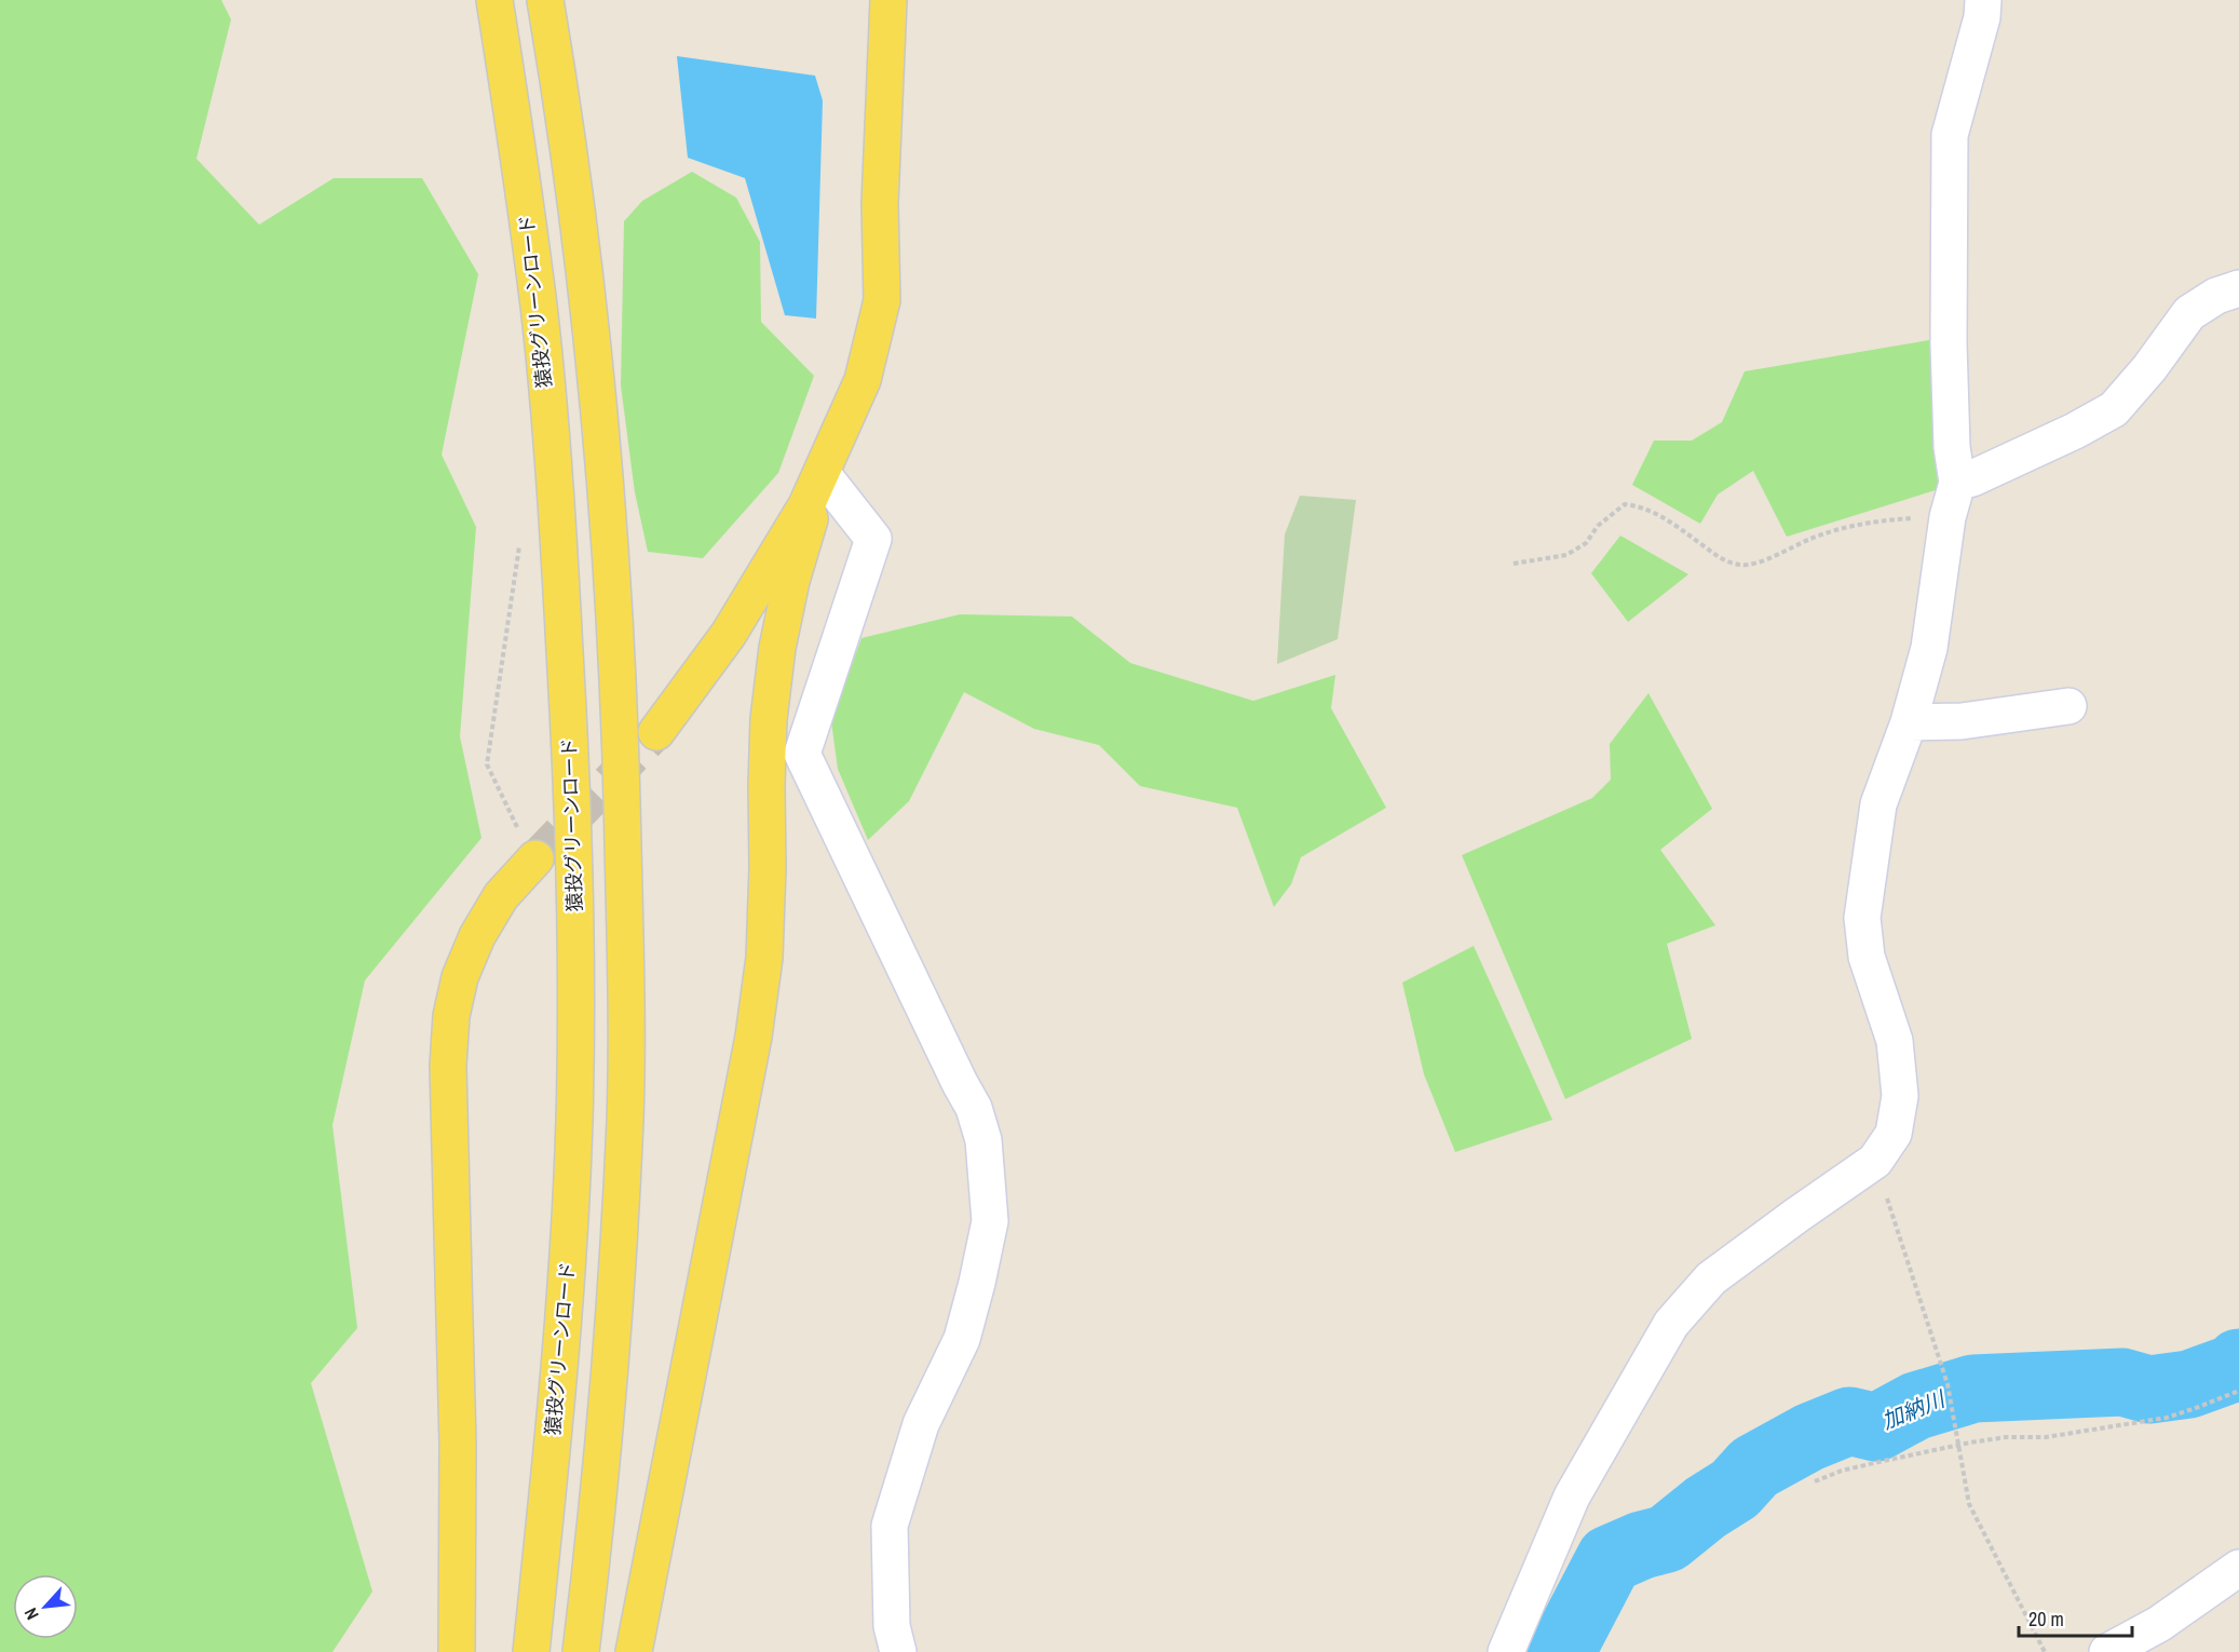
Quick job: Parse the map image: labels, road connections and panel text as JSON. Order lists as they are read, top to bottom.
{
  "streets": {
    "main road": ["猿投グリーンロード"]
  },
  "water": ["加納川"],
  "scale_bar": "20 m",
  "north": "bottom left"
}
